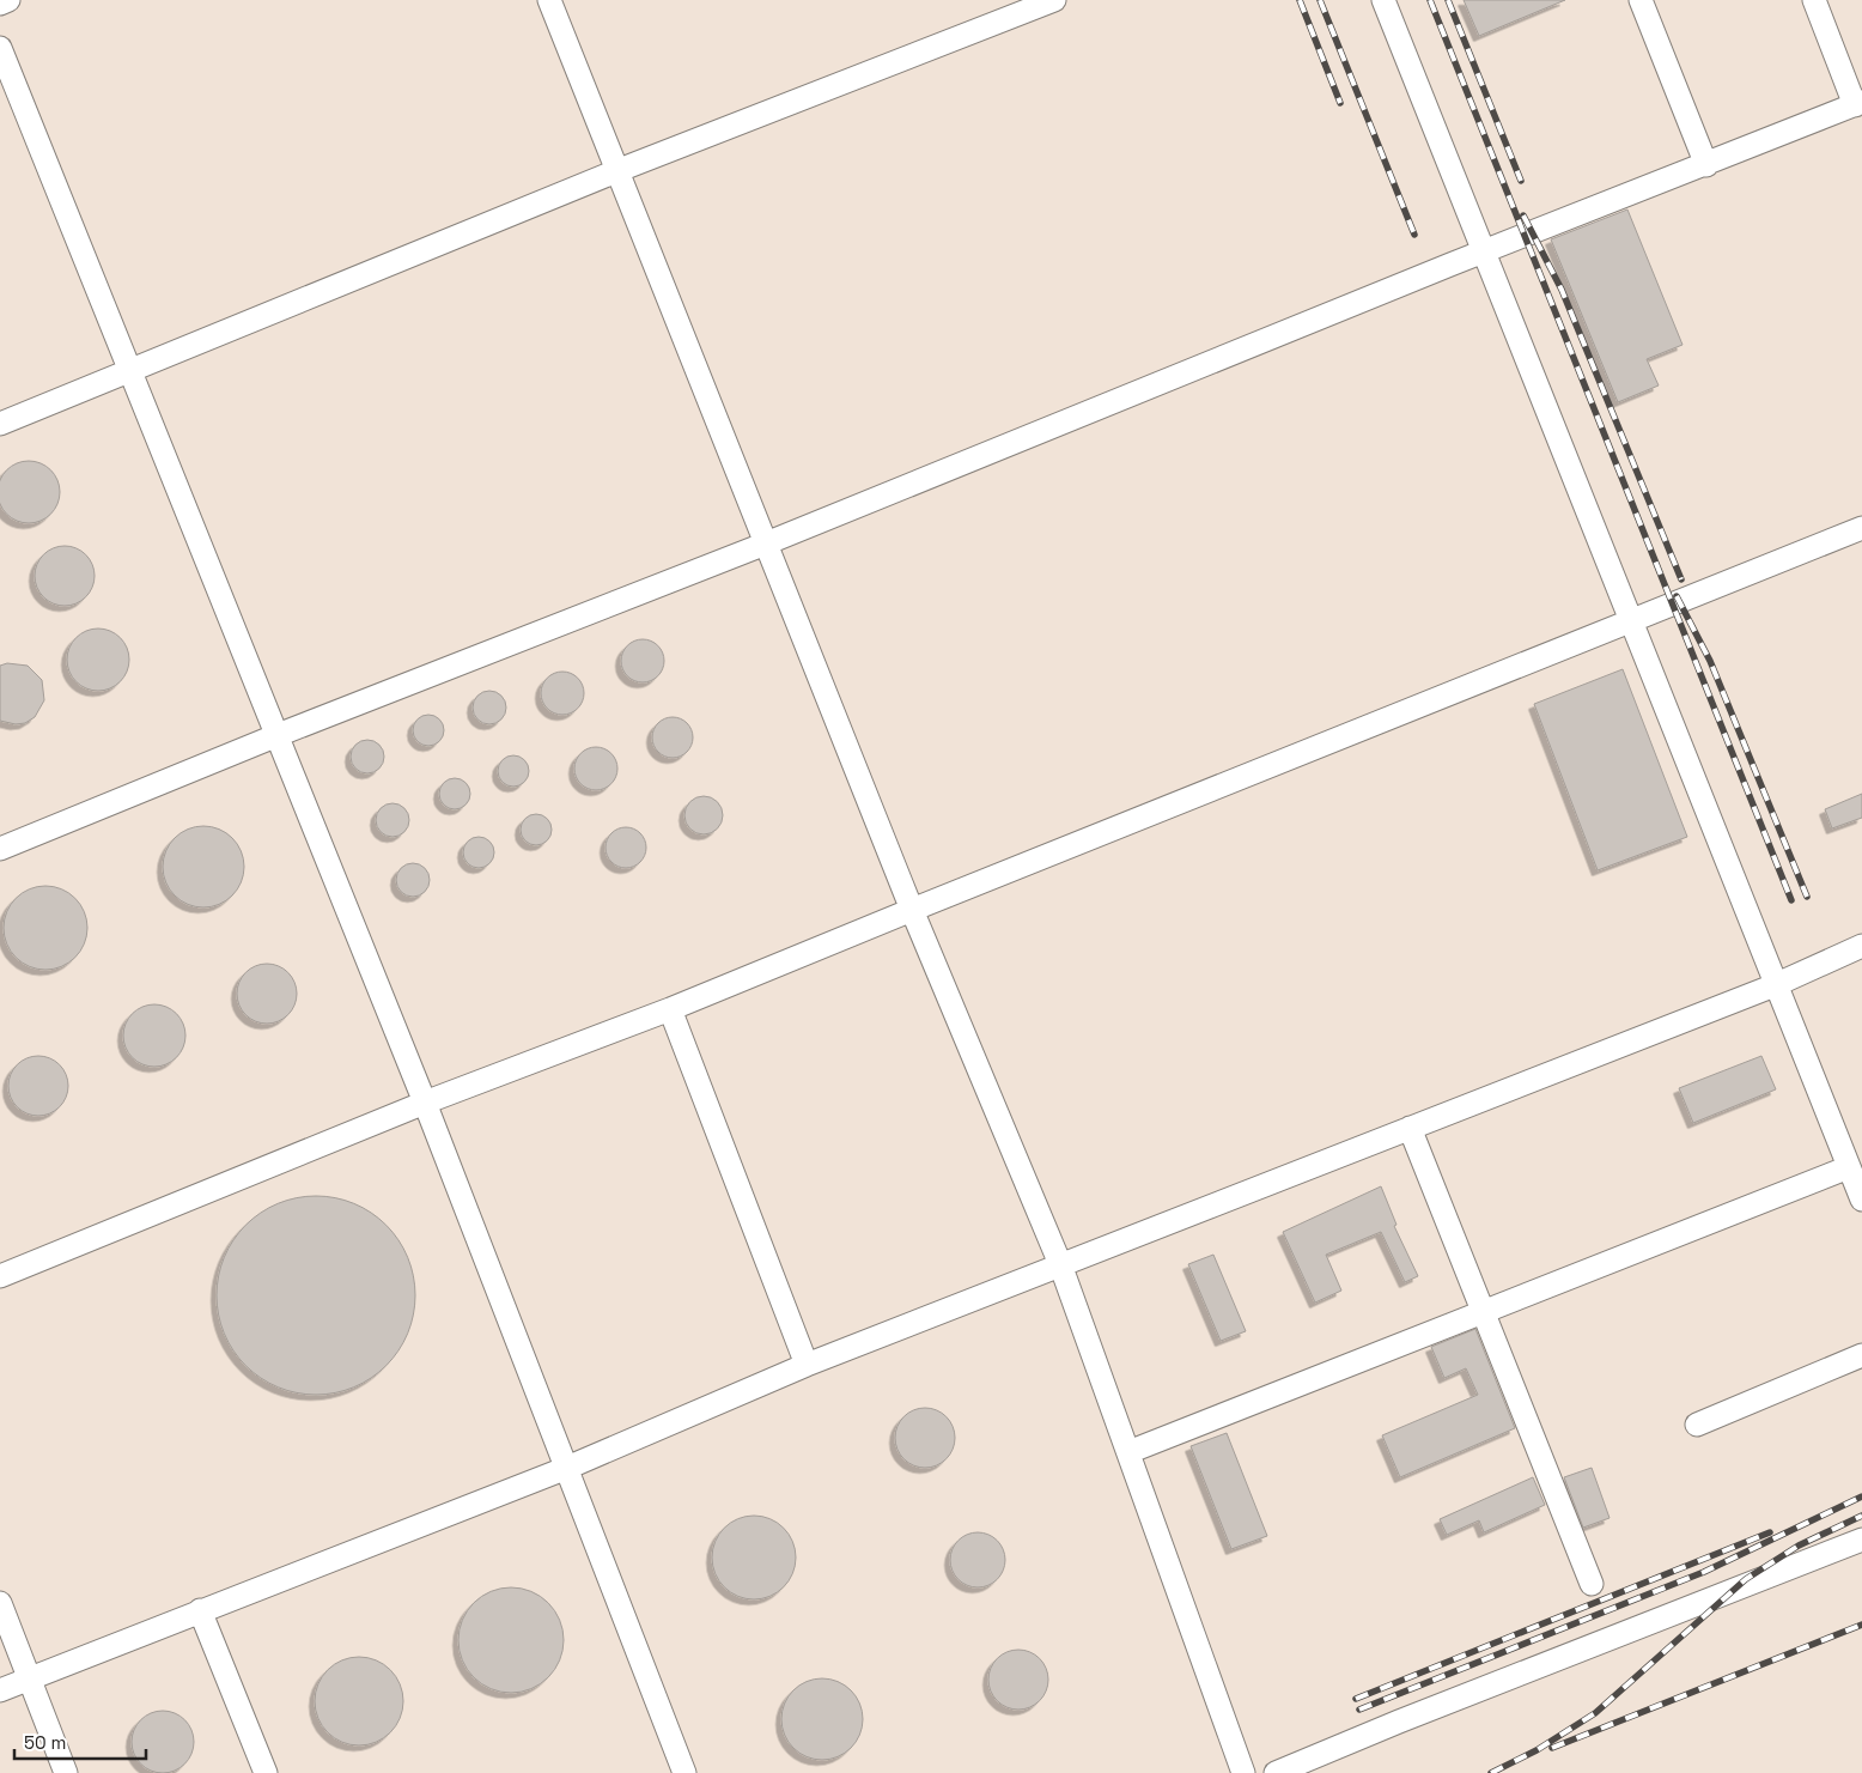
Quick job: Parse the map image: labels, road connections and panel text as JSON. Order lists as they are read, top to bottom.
{
  "scale_bar": "50 m"
}
